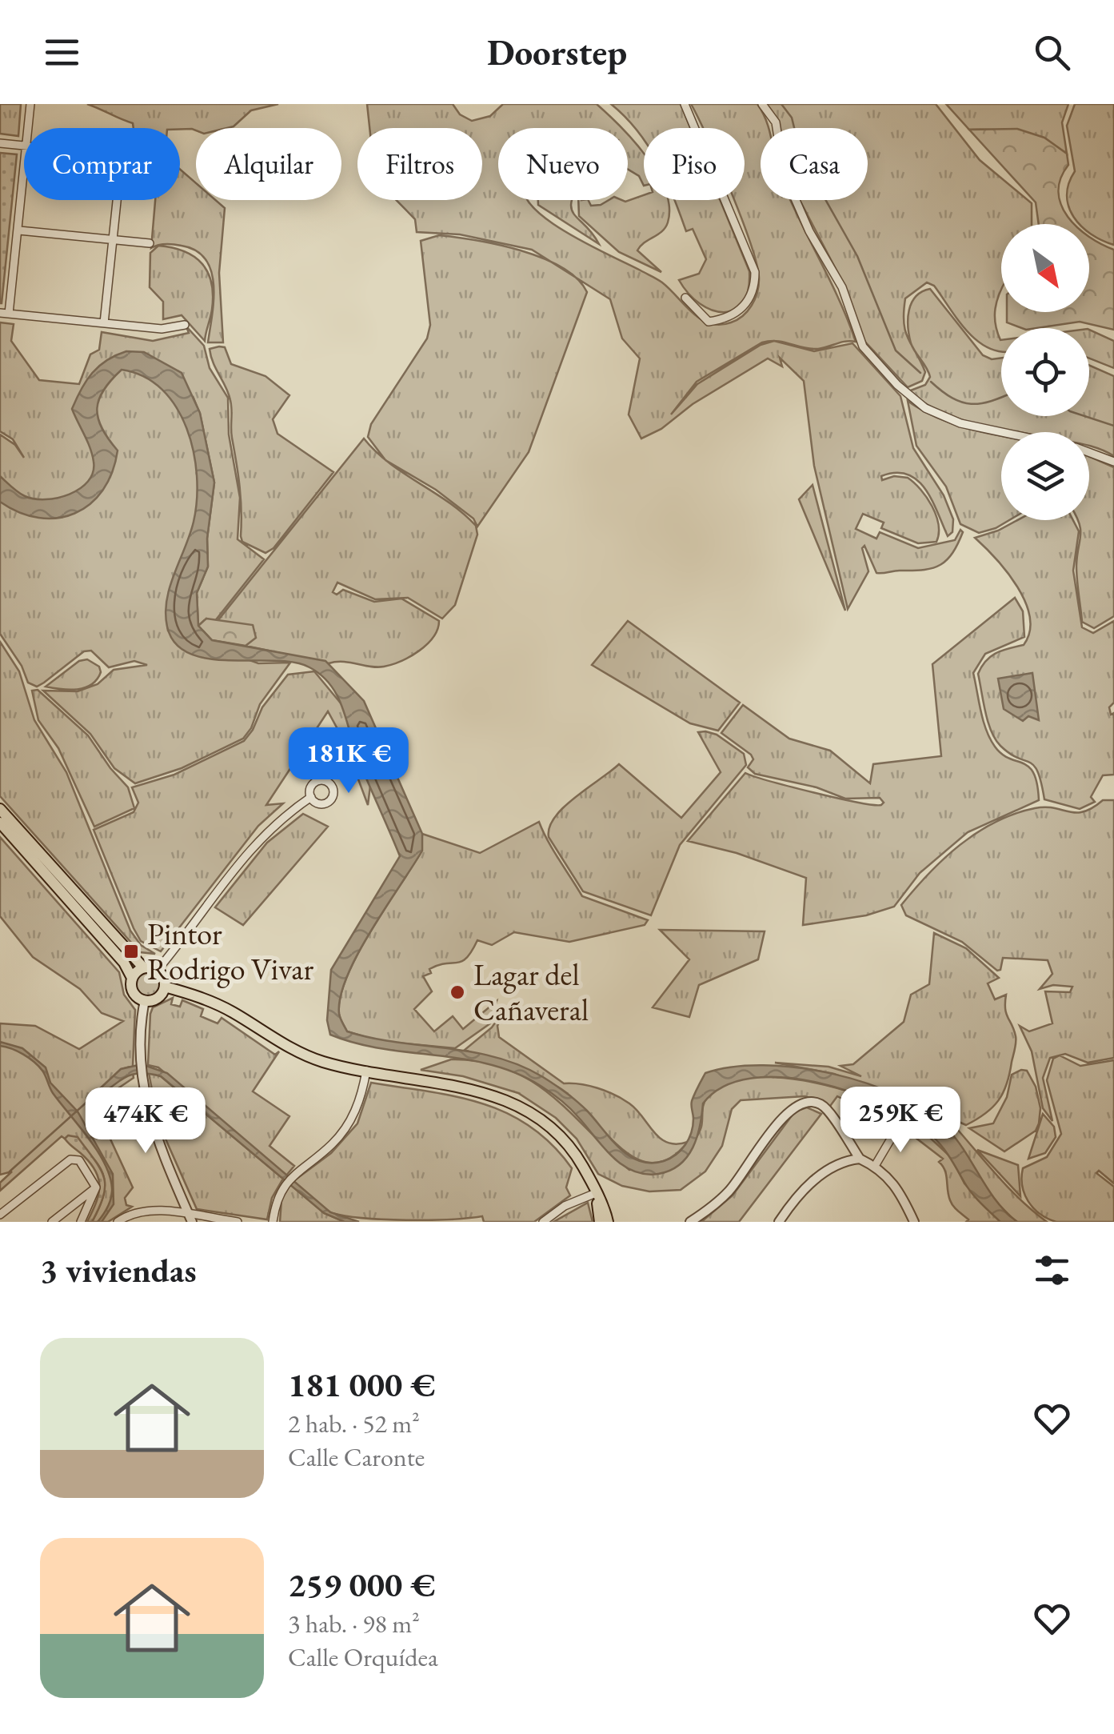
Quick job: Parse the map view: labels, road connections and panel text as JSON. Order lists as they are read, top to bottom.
{
  "places": {
    "transit": ["Pintor Rodrigo Vivar"],
    "other": ["Lagar del Cañaveral"]
  },
  "north": "bottom right",
  "page": {
    "header": "Doorstep",
    "chip": [
      "Comprar",
      "Alquilar",
      "Filtros",
      "Nuevo",
      "Piso",
      "Casa"
    ],
    "price": ["181K €", "259K €", "474K €"],
    "heading": "3 viviendas",
    "list": [
      {
        "name": "181 000 €",
        "note": "2 hab. · 52 m² · Calle Caronte"
      },
      {
        "name": "259 000 €",
        "note": "3 hab. · 98 m² · Calle Orquídea"
      }
    ]
  }
}
